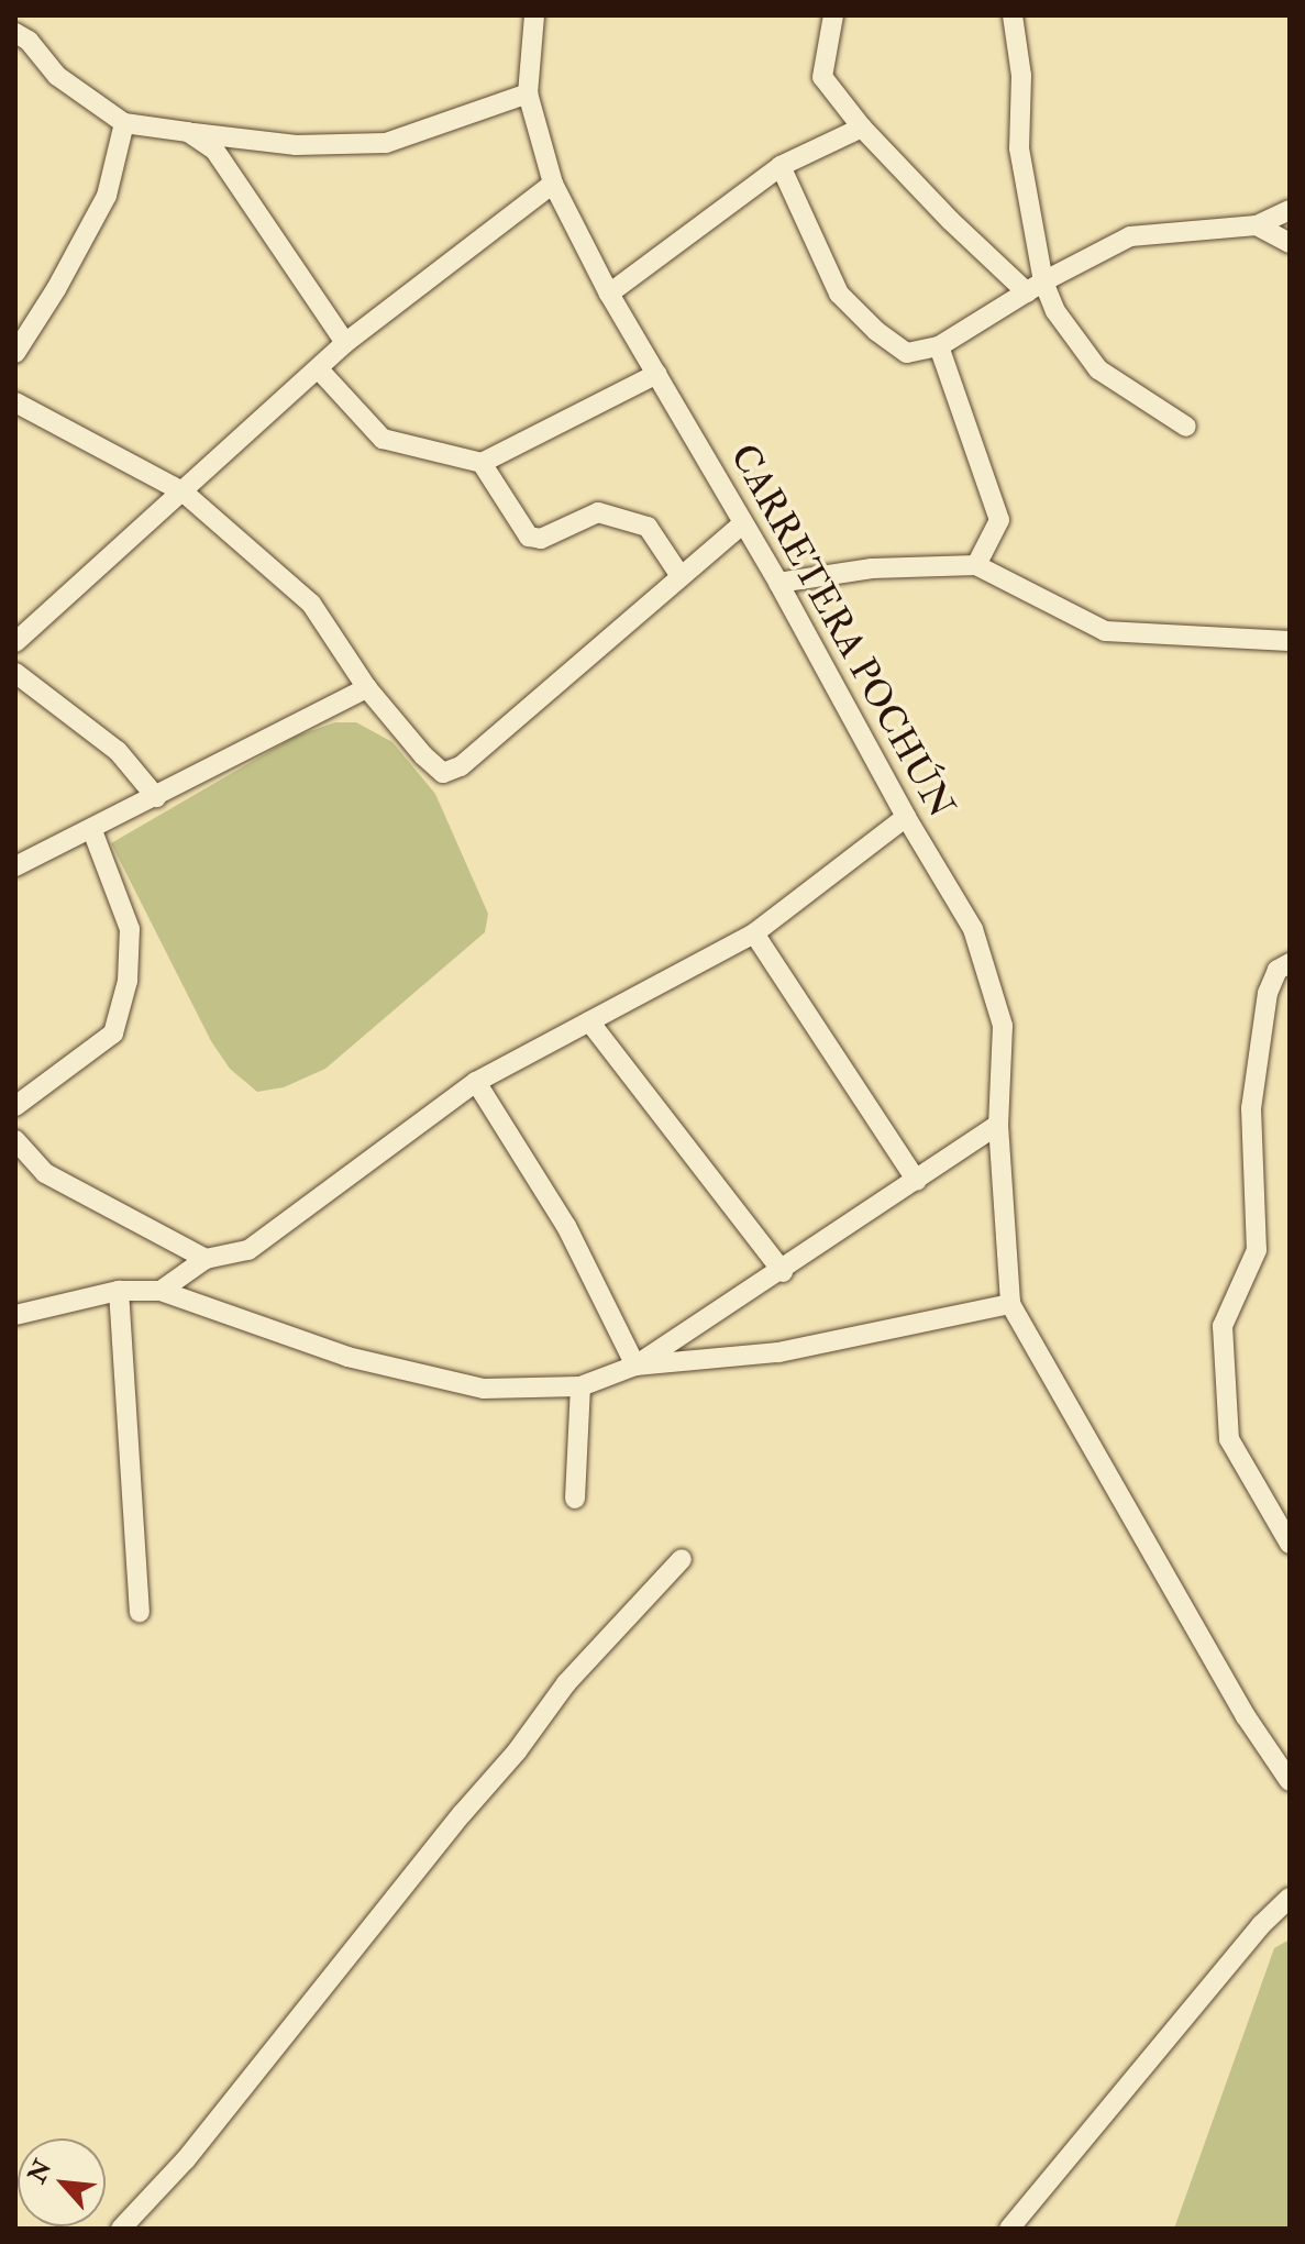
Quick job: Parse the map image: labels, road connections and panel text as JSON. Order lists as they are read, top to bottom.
{
  "streets": {
    "street": ["CARRETERA POCHÚN"]
  },
  "north": "top left"
}
